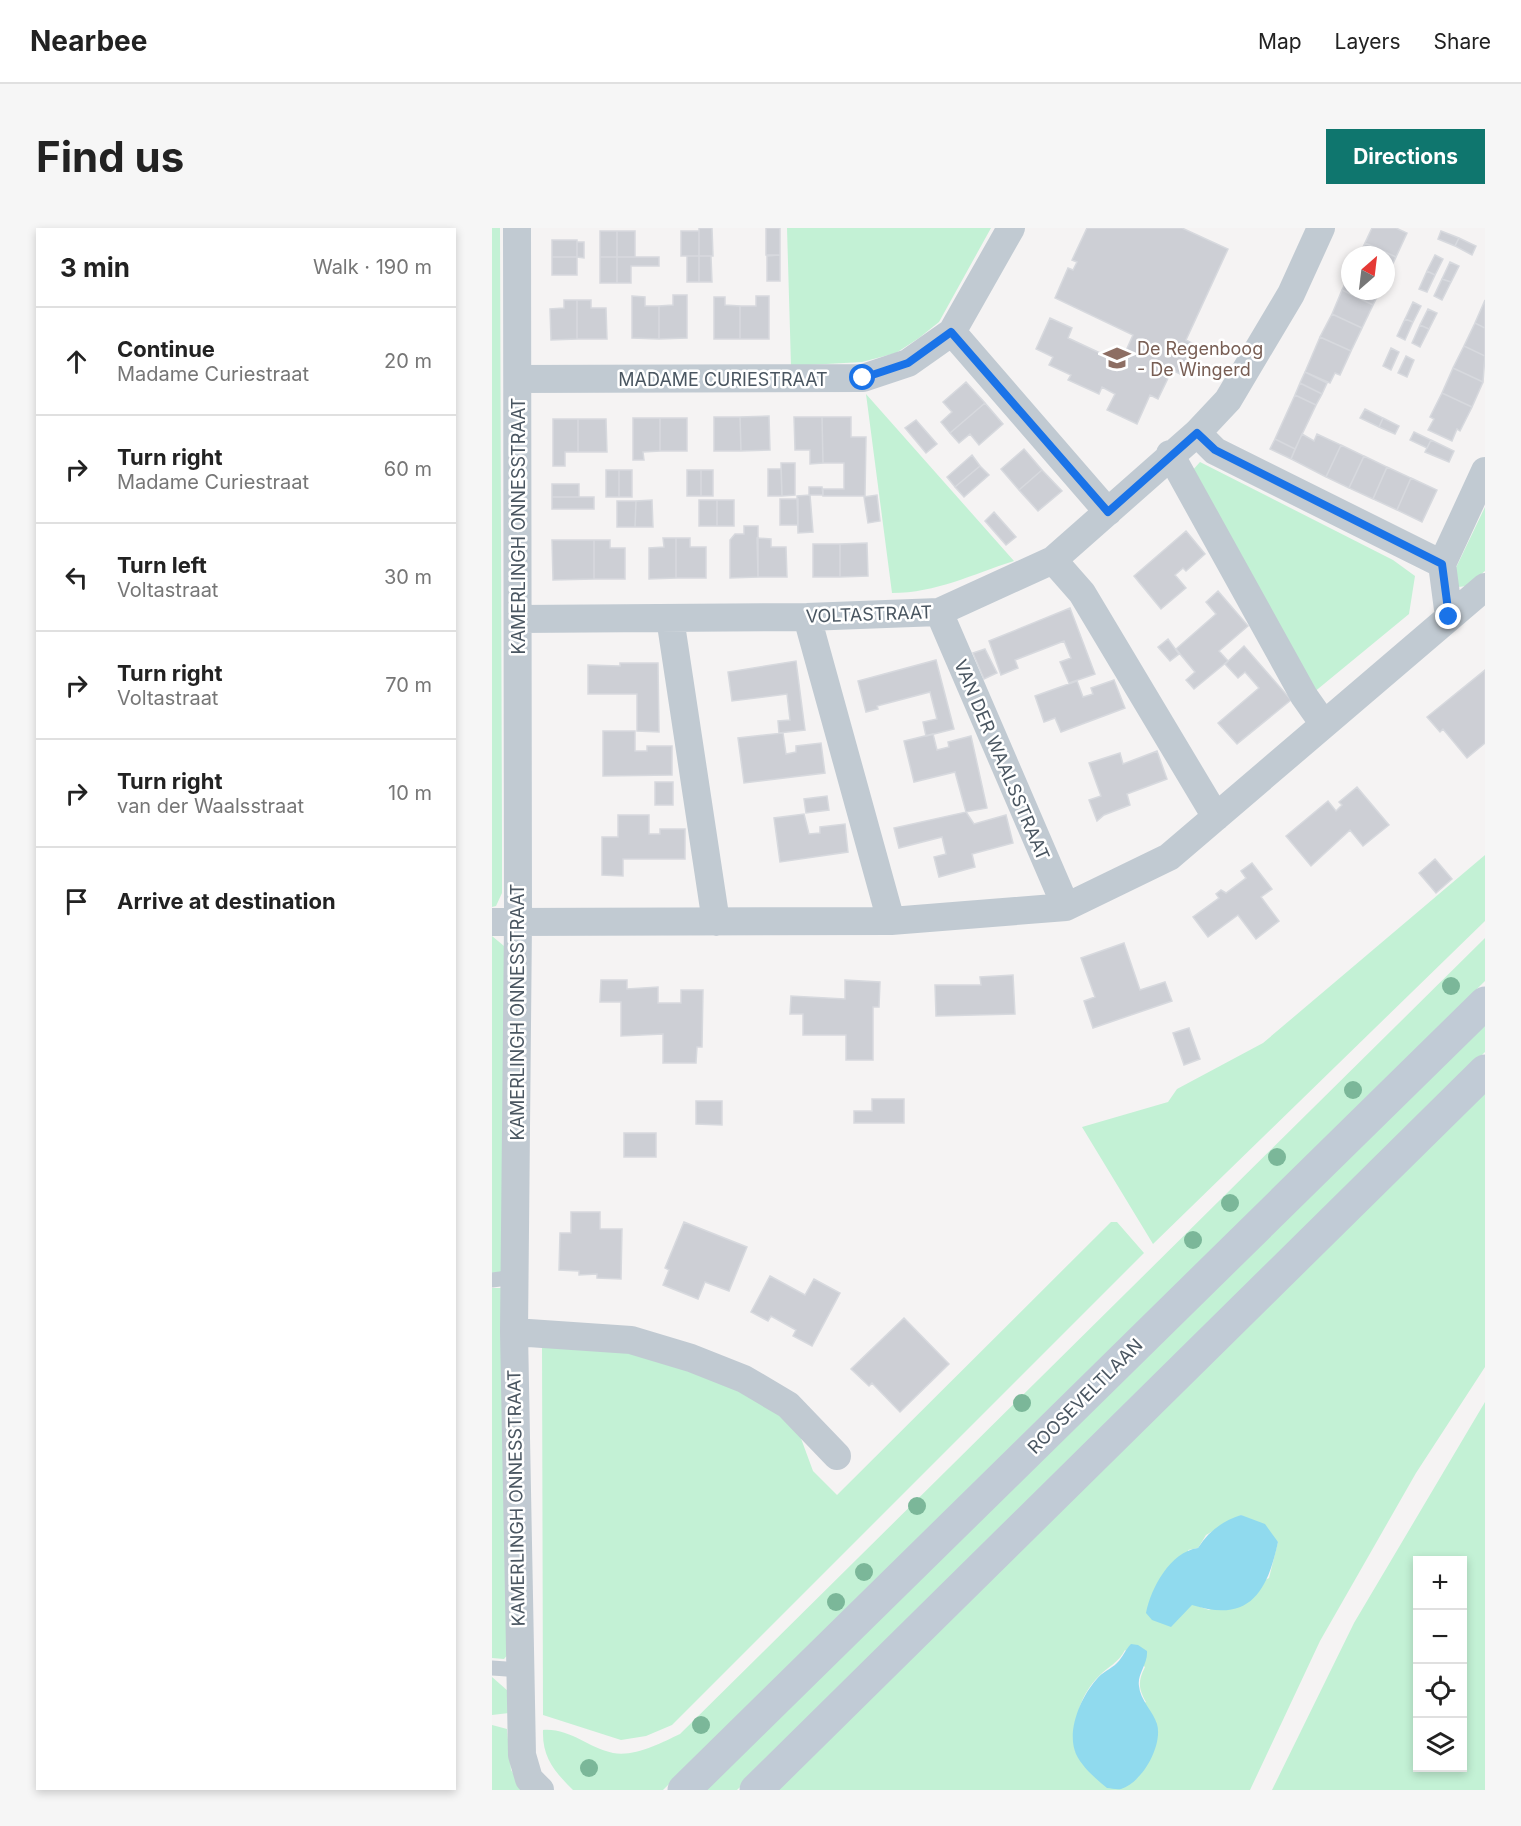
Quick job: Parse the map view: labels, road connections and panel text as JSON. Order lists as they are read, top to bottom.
{
  "streets": {
    "main road": ["ROOSEVELTLAAN"],
    "street": [
      "MADAME CURIESTRAAT",
      "KAMERLINGH ONNESSTRAAT",
      "VOLTASTRAAT",
      "VAN DER WAALSSTRAAT"
    ]
  },
  "crossings": [
    ["MADAME CURIESTRAAT", "KAMERLINGH ONNESSTRAAT"],
    ["KAMERLINGH ONNESSTRAAT", "VOLTASTRAAT"],
    ["VOLTASTRAAT", "VAN DER WAALSSTRAAT"]
  ],
  "places": {
    "school or university": ["De Regenboog - De Wingerd"]
  },
  "north": "top right",
  "page": {
    "header": "Nearbee",
    "nav": ["Map", "Layers", "Share"],
    "buttons": "Directions",
    "title": "Find us",
    "heading": ["3 min", "Walk · 190 m"],
    "list": [
      ["Continue", "Madame Curiestraat", "20 m"],
      ["Turn right", "Madame Curiestraat", "60 m"],
      ["Turn left", "Voltastraat", "30 m"],
      ["Turn right", "Voltastraat", "70 m"],
      ["Turn right", "van der Waalsstraat", "10 m"],
      "Arrive at destination"
    ],
    "map_buttons": ["+", "−"]
  }
}
